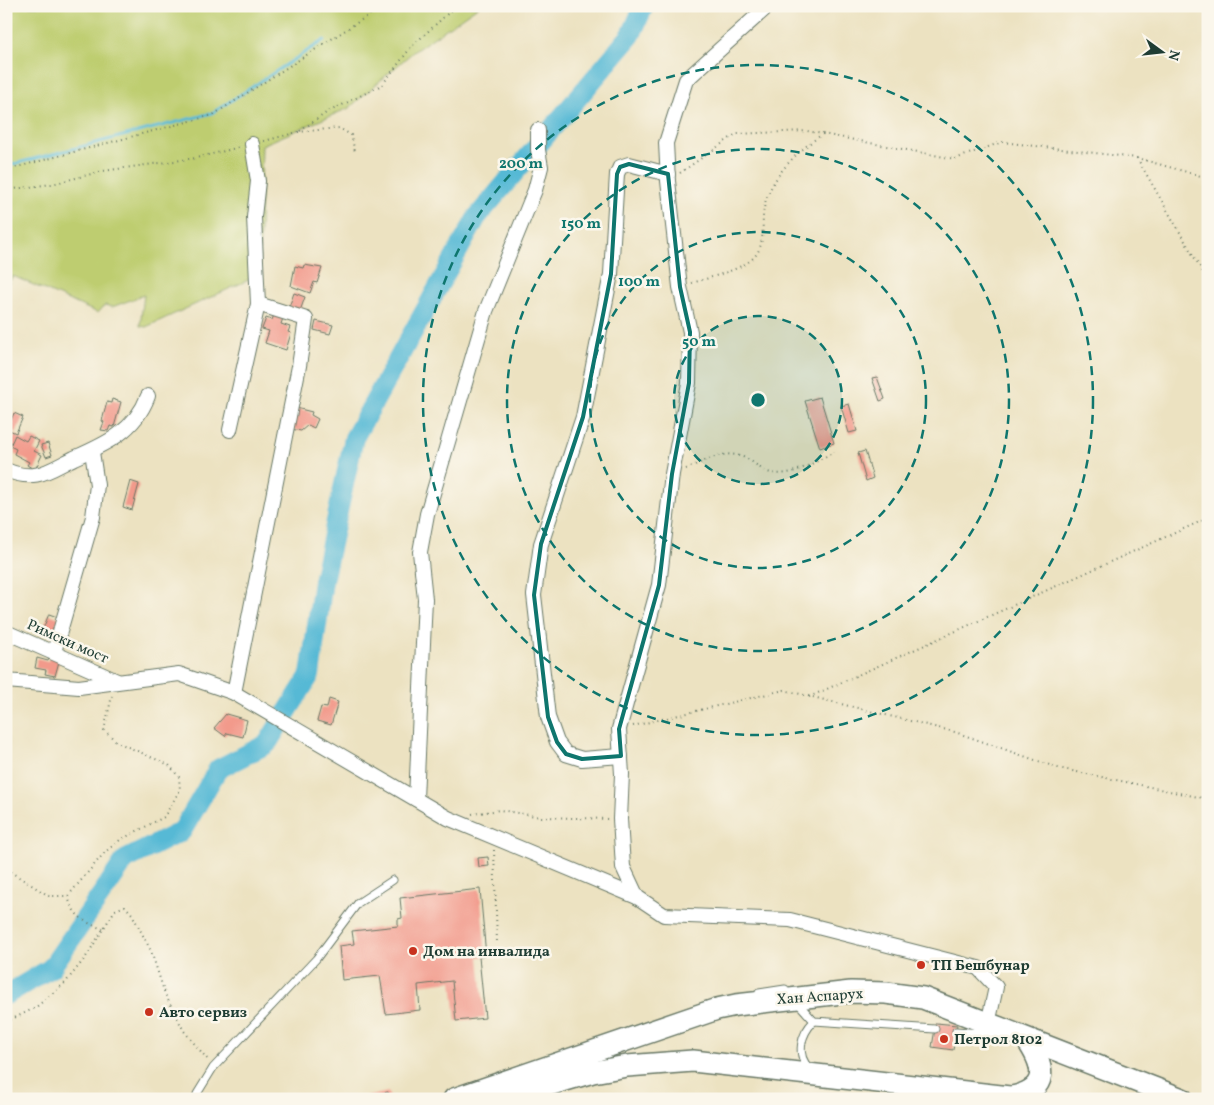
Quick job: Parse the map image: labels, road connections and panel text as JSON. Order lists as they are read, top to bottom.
{
  "streets": {
    "main road": ["Хан Аспарух"],
    "street": ["Римски мост"]
  },
  "places": [
    "Дом на инвалида",
    "ТП Бешбунар",
    "Авто сервиз",
    "Петрол 8102"
  ],
  "north": "right",
  "rings": [
    "200 m",
    "150 m",
    "100 m",
    "50 m"
  ]
}
